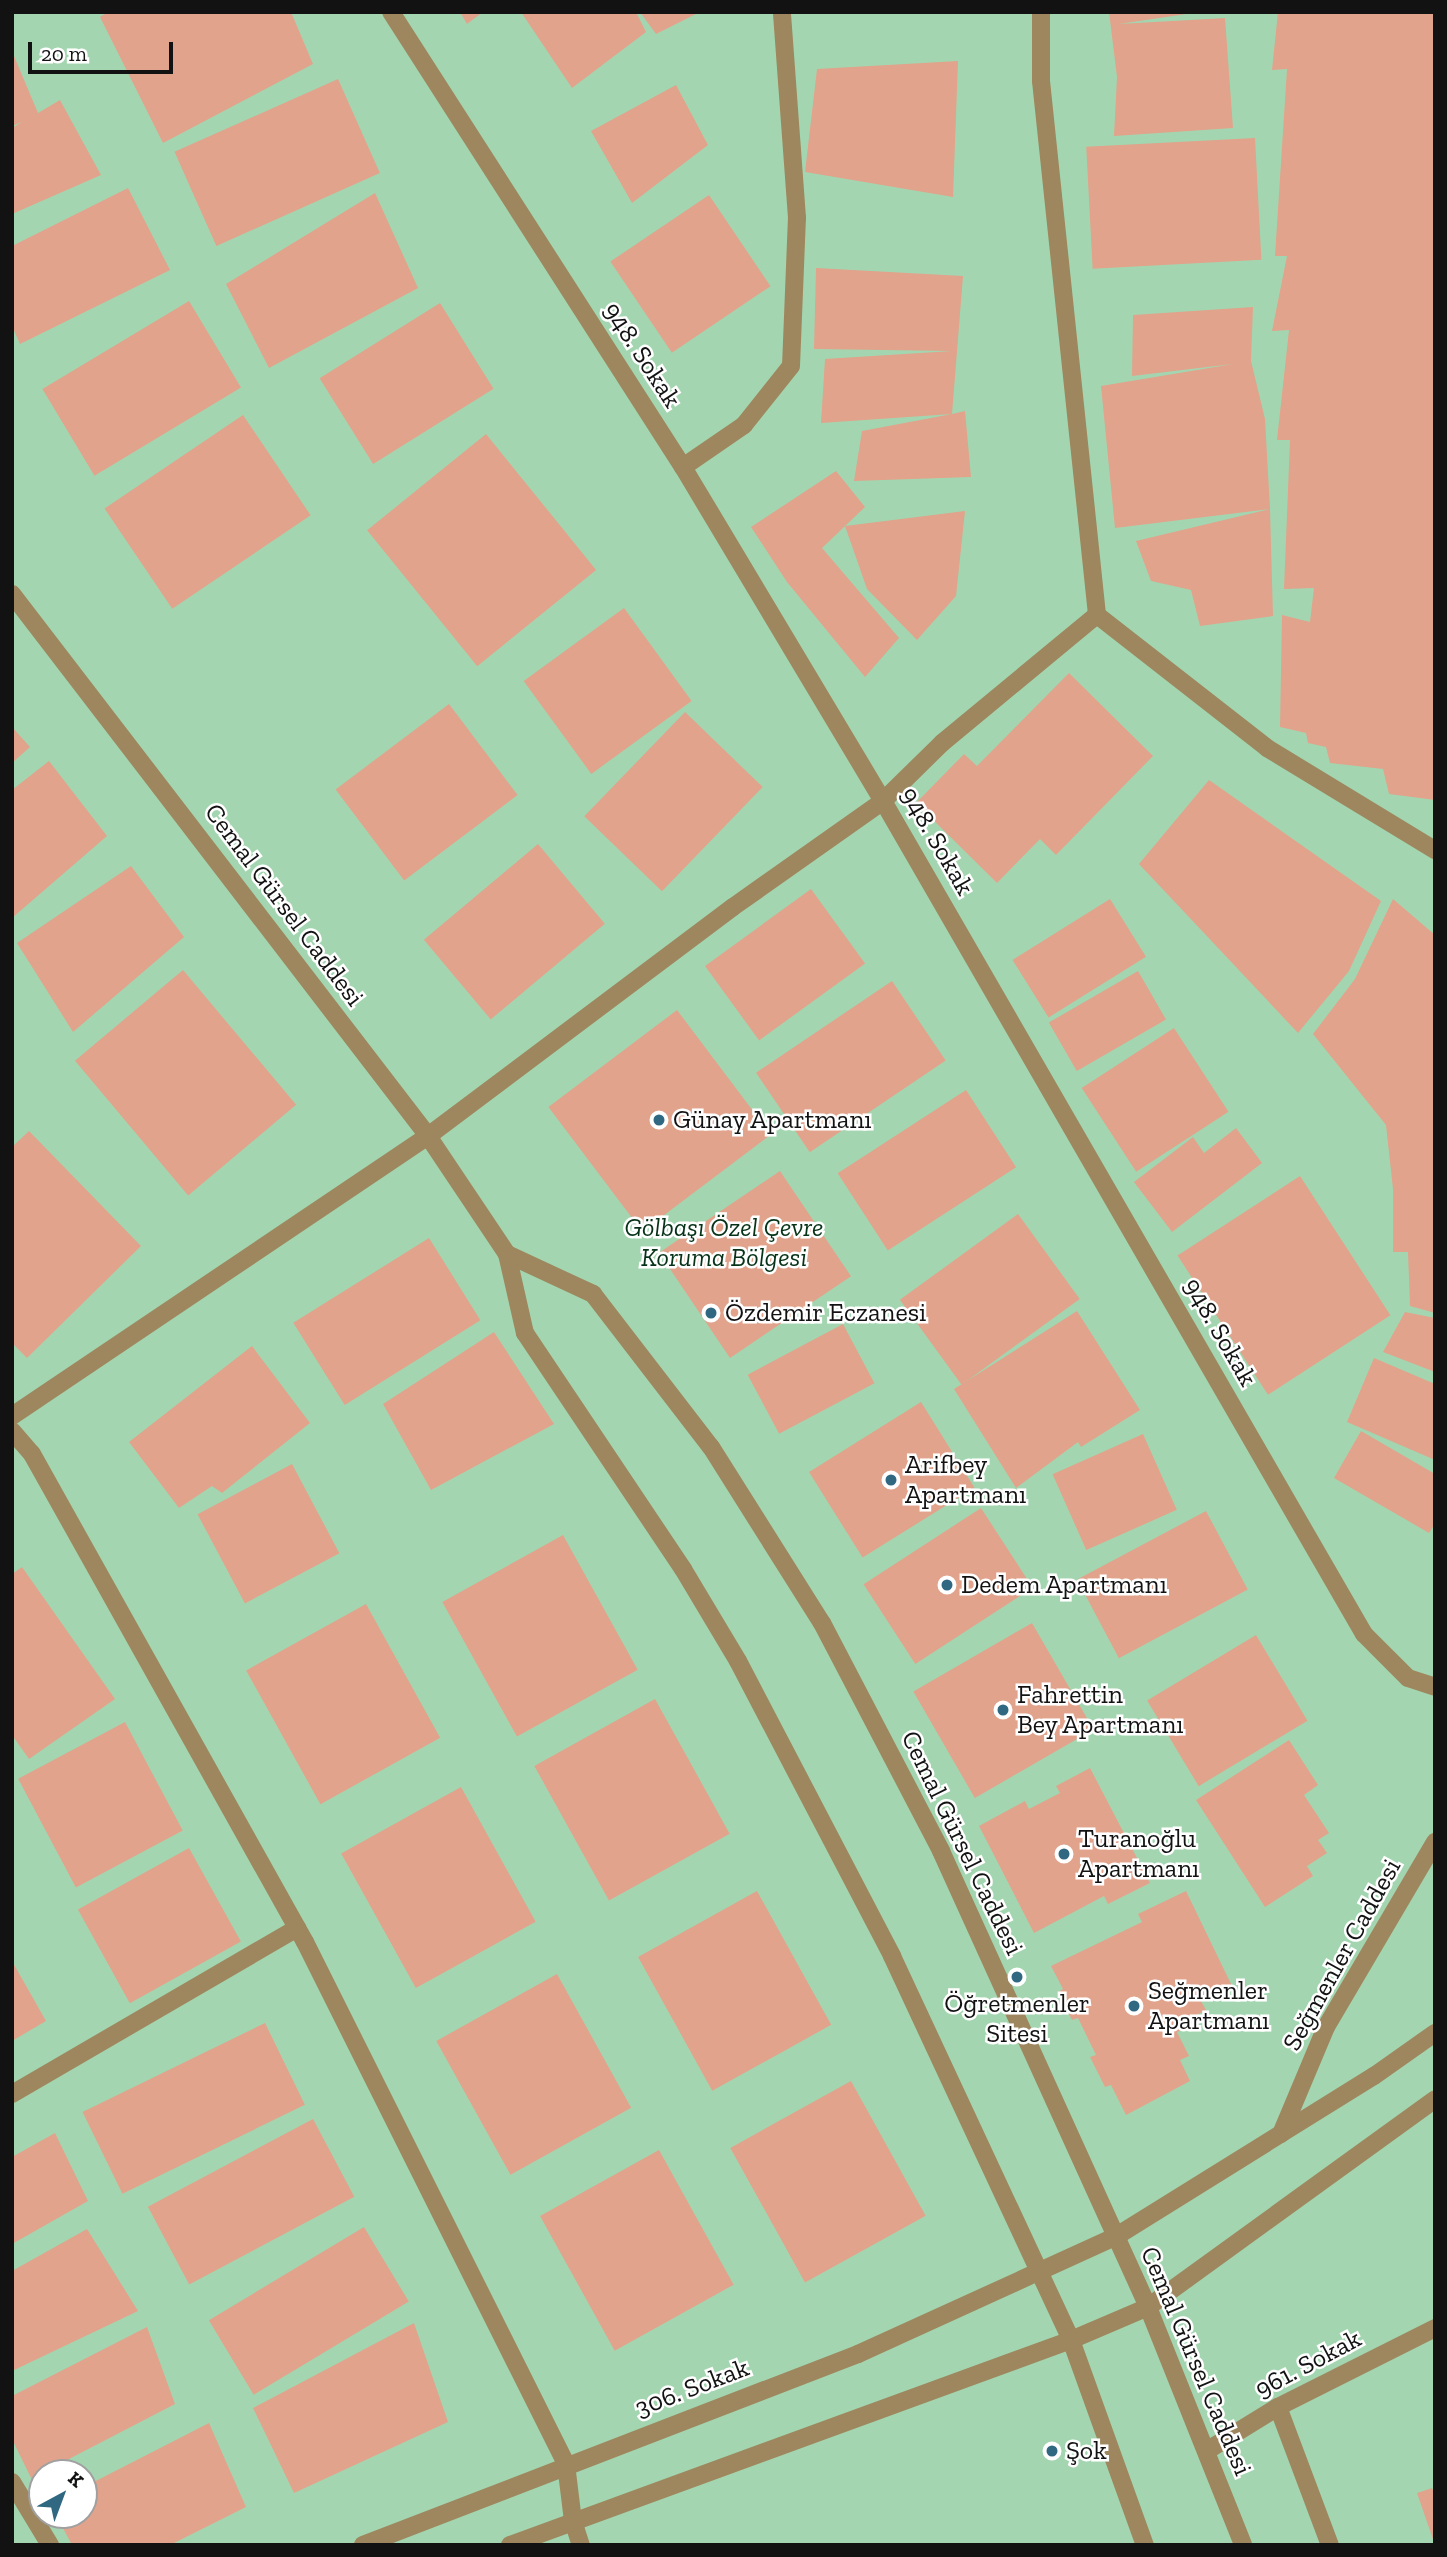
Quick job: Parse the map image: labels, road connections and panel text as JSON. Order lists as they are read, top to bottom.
{
  "streets": {
    "street": [
      "948. Sokak",
      "Cemal Gürsel Caddesi",
      "Seğmenler Caddesi",
      "961. Sokak",
      "306. Sokak"
    ]
  },
  "crossings": [
    ["Cemal Gürsel Caddesi", "961. Sokak"],
    ["Cemal Gürsel Caddesi", "306. Sokak"],
    ["Seğmenler Caddesi", "306. Sokak"]
  ],
  "parks": ["Gölbaşı Özel Çevre Koruma Bölgesi"],
  "places": [
    "Günay Apartmanı",
    "Özdemir Eczanesi",
    "Arifbey Apartmanı",
    "Dedem Apartmanı",
    "Fahrettin Bey Apartmanı",
    "Turanoğlu Apartmanı",
    "Öğretmenler Sitesi",
    "Seğmenler Apartmanı",
    "Şok"
  ],
  "scale_bar": "20 m",
  "north": "top right"
}
